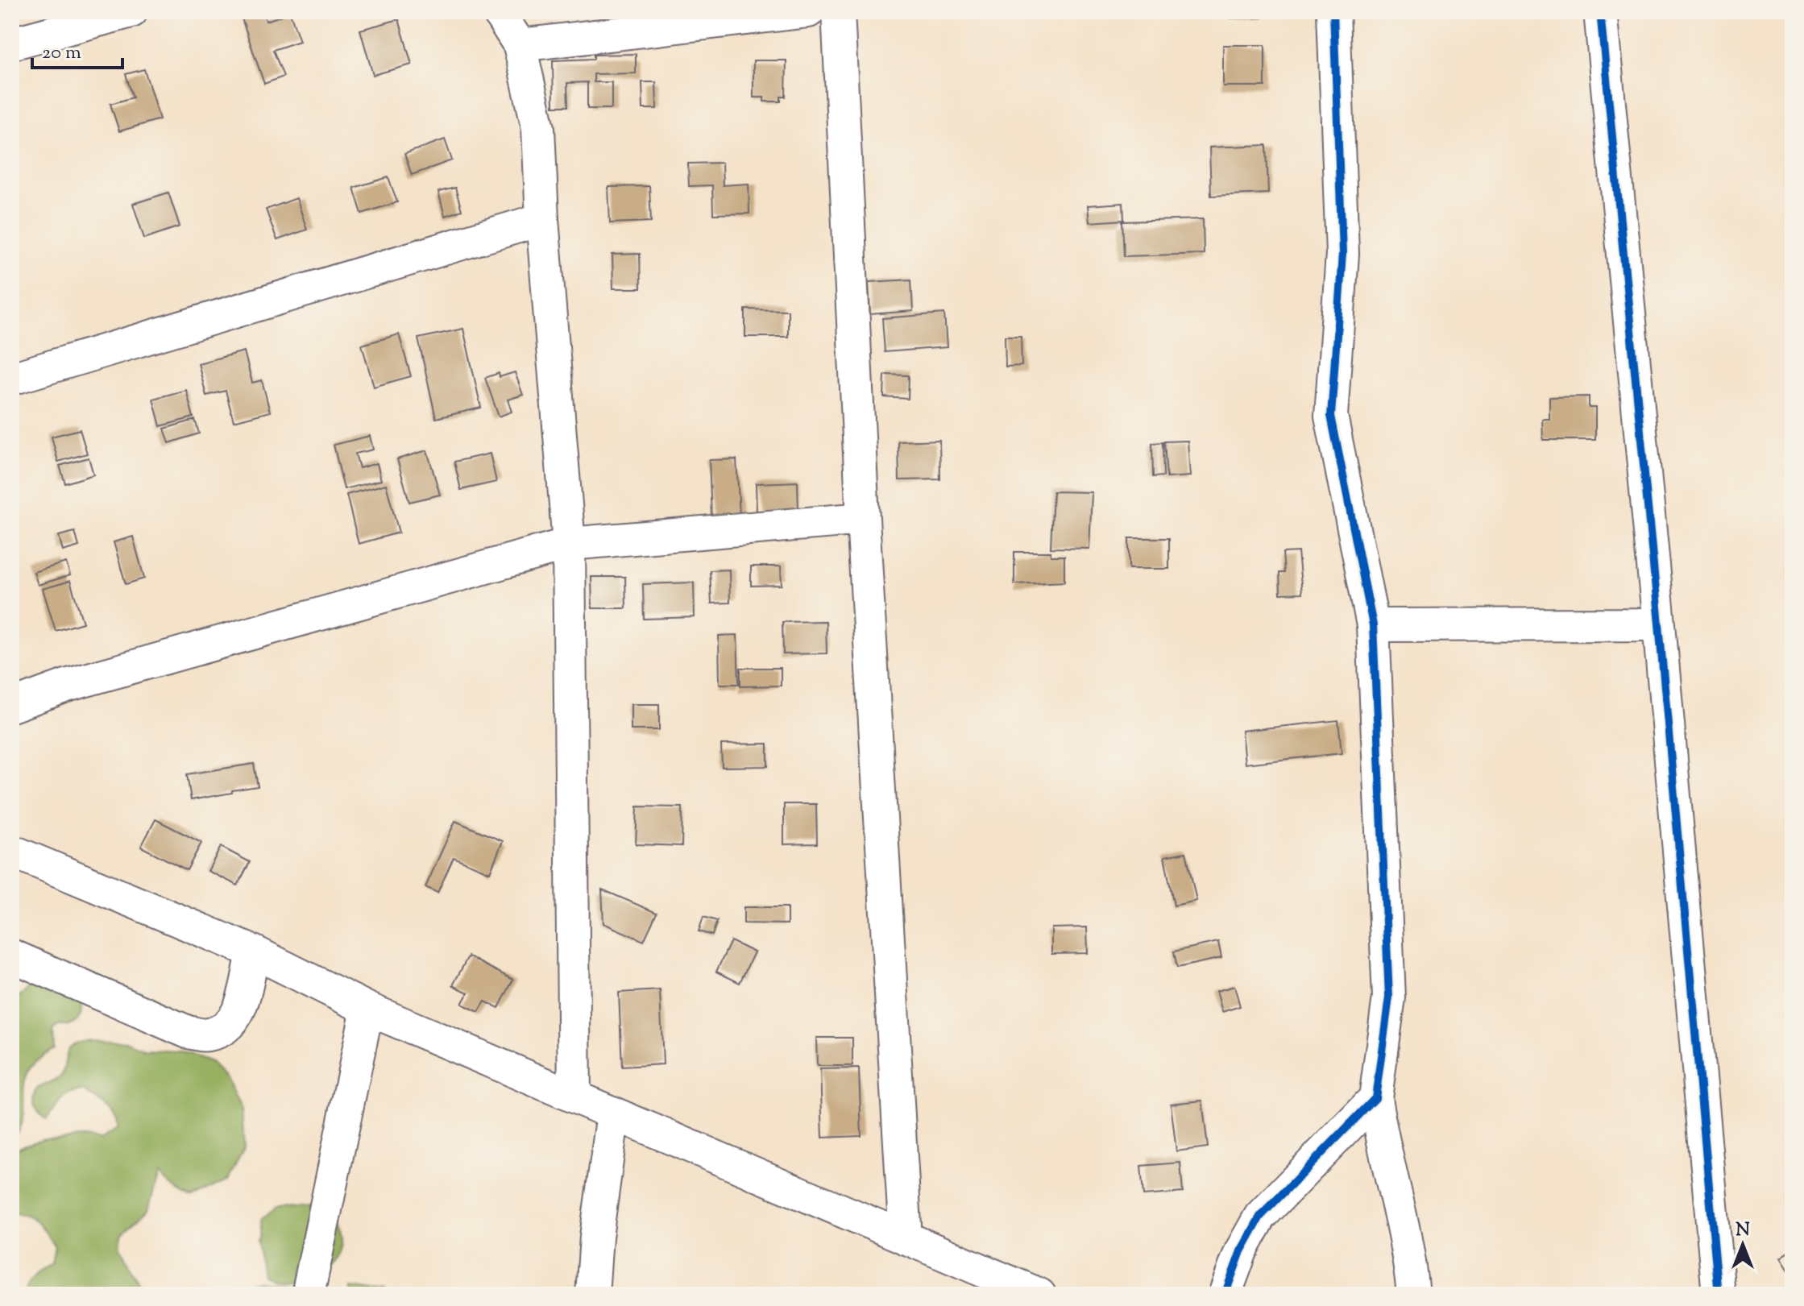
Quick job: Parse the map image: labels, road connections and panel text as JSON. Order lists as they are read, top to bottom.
{
  "scale_bar": "20 m",
  "north": "top"
}
